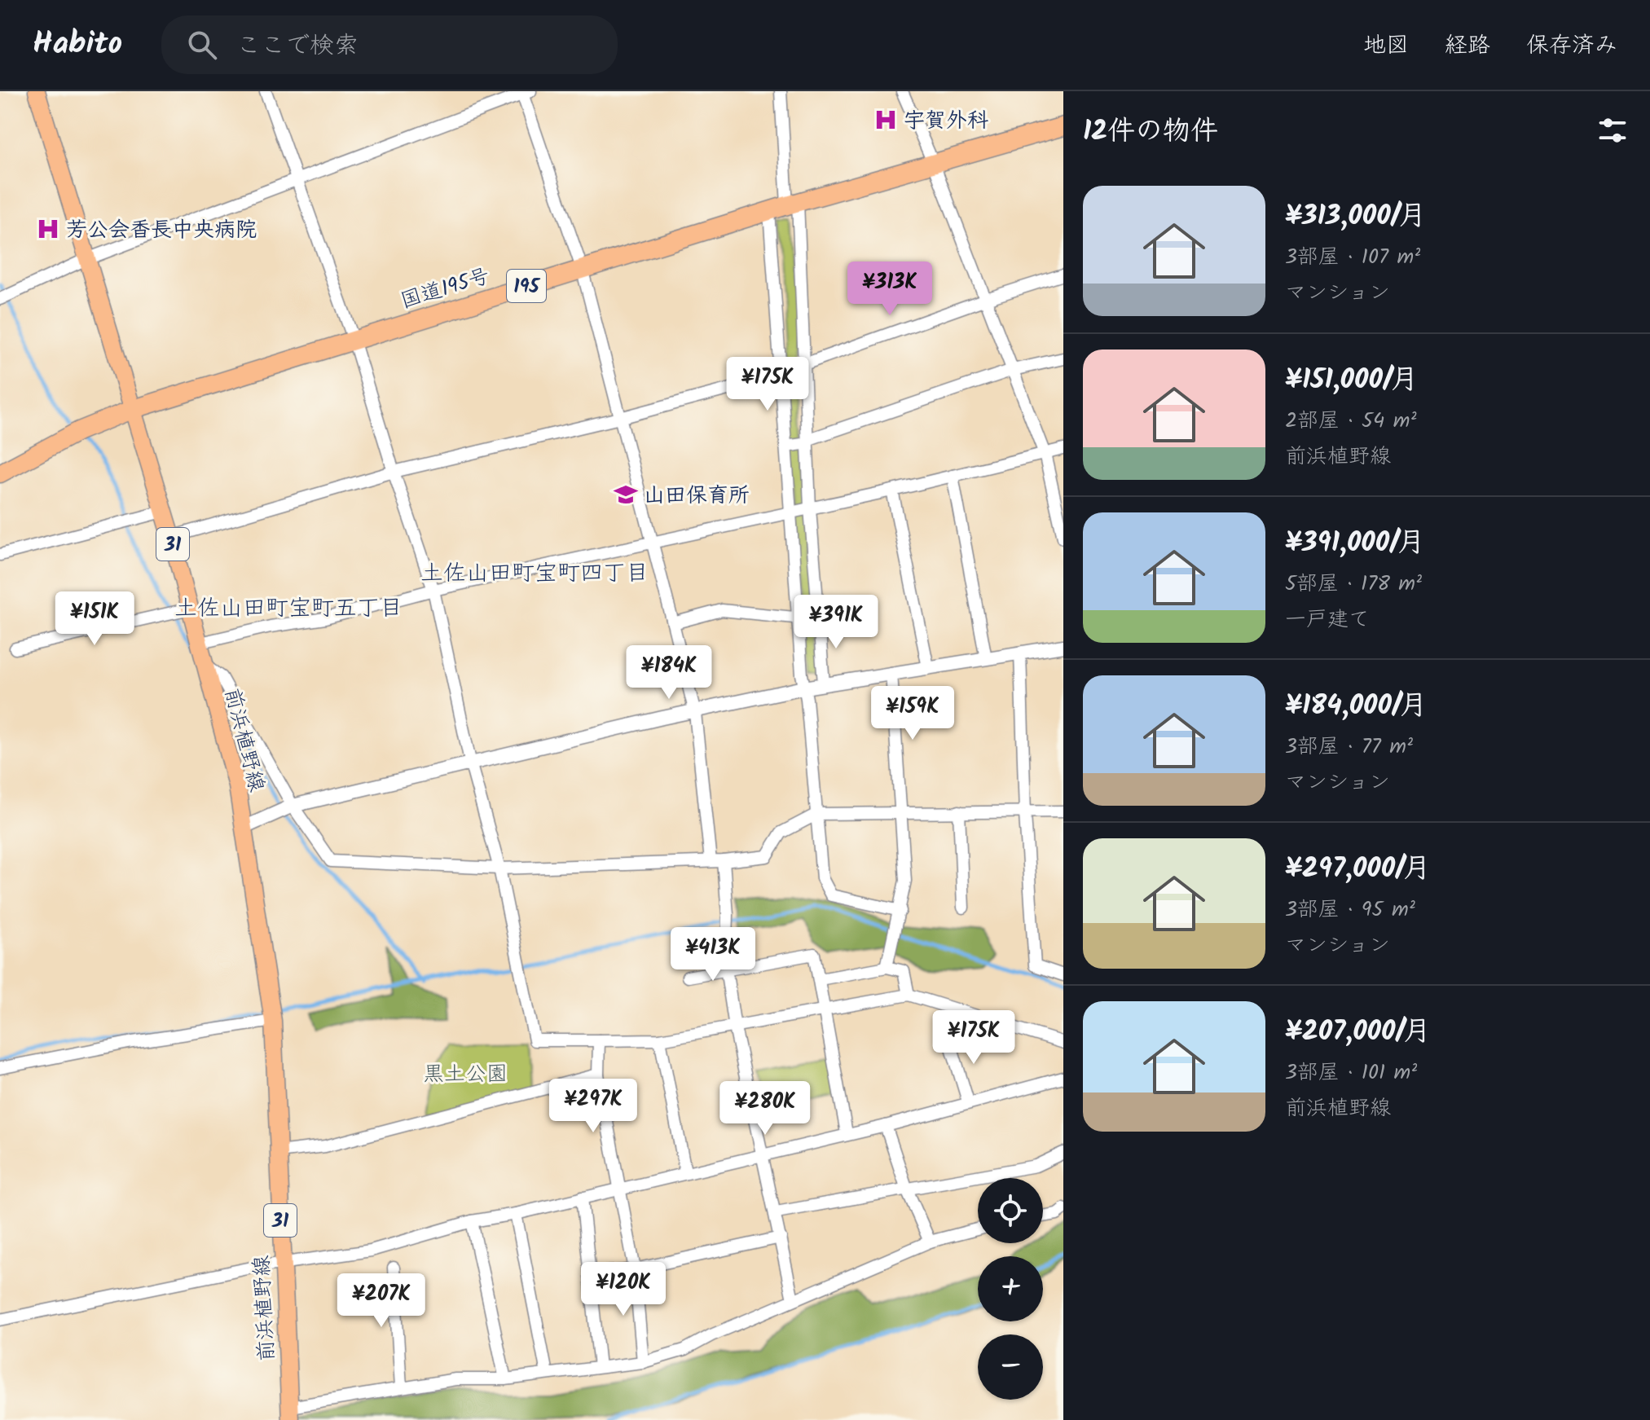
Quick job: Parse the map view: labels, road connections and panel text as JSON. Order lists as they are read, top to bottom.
{
  "streets": {
    "highway": ["195", "国道195号"],
    "main road": ["31", "前浜植野線"]
  },
  "crossings": [
    ["国道195号", "前浜植野線"]
  ],
  "districts": ["土佐山田町宝町四丁目", "土佐山田町宝町五丁目"],
  "parks": ["黒土公園"],
  "places": {
    "hospital": ["宇賀外科", "芳公会香長中央病院"],
    "school or university": ["山田保育所"]
  },
  "page": {
    "header": "Habito",
    "search": "ここで検索",
    "nav": ["地図", "経路", "保存済み"],
    "heading": "12件の物件",
    "list": [
      {
        "name": "¥313,000/月",
        "note": "3部屋 · 107 m² · マンション"
      },
      {
        "name": "¥151,000/月",
        "note": "2部屋 · 54 m² · 前浜植野線"
      },
      {
        "name": "¥391,000/月",
        "note": "5部屋 · 178 m² · 一戸建て"
      },
      {
        "name": "¥184,000/月",
        "note": "3部屋 · 77 m² · マンション"
      },
      {
        "name": "¥297,000/月",
        "note": "3部屋 · 95 m² · マンション"
      },
      {
        "name": "¥207,000/月",
        "note": "3部屋 · 101 m² · 前浜植野線"
      }
    ],
    "price": [
      "¥313K",
      "¥175K",
      "¥151K",
      "¥391K",
      "¥184K",
      "¥159K",
      "¥413K",
      "¥175K",
      "¥297K",
      "¥280K",
      "¥120K",
      "¥207K"
    ],
    "map_buttons": ["+", "−"]
  }
}
